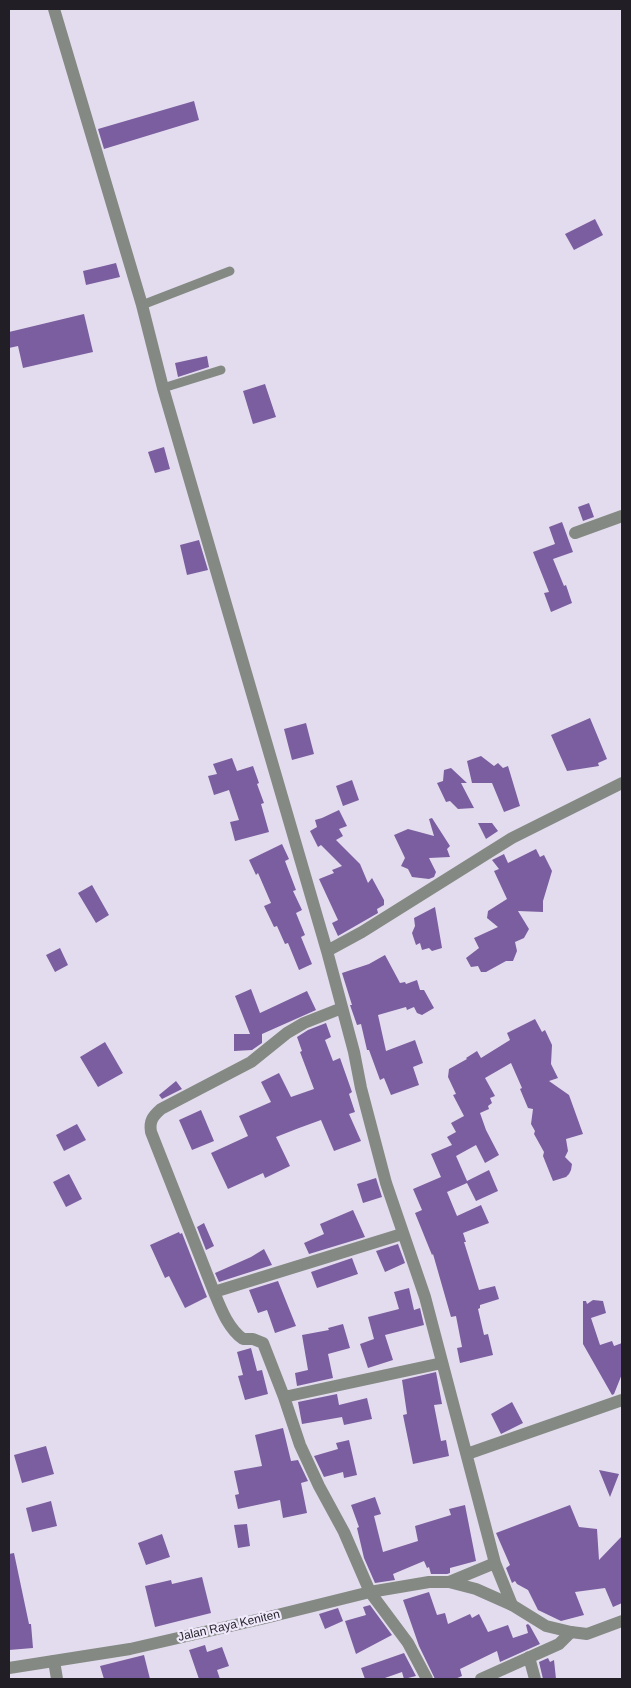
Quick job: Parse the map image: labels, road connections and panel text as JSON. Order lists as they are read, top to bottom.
{
  "streets": {
    "street": ["Jalan Raya Keniten"]
  }
}
